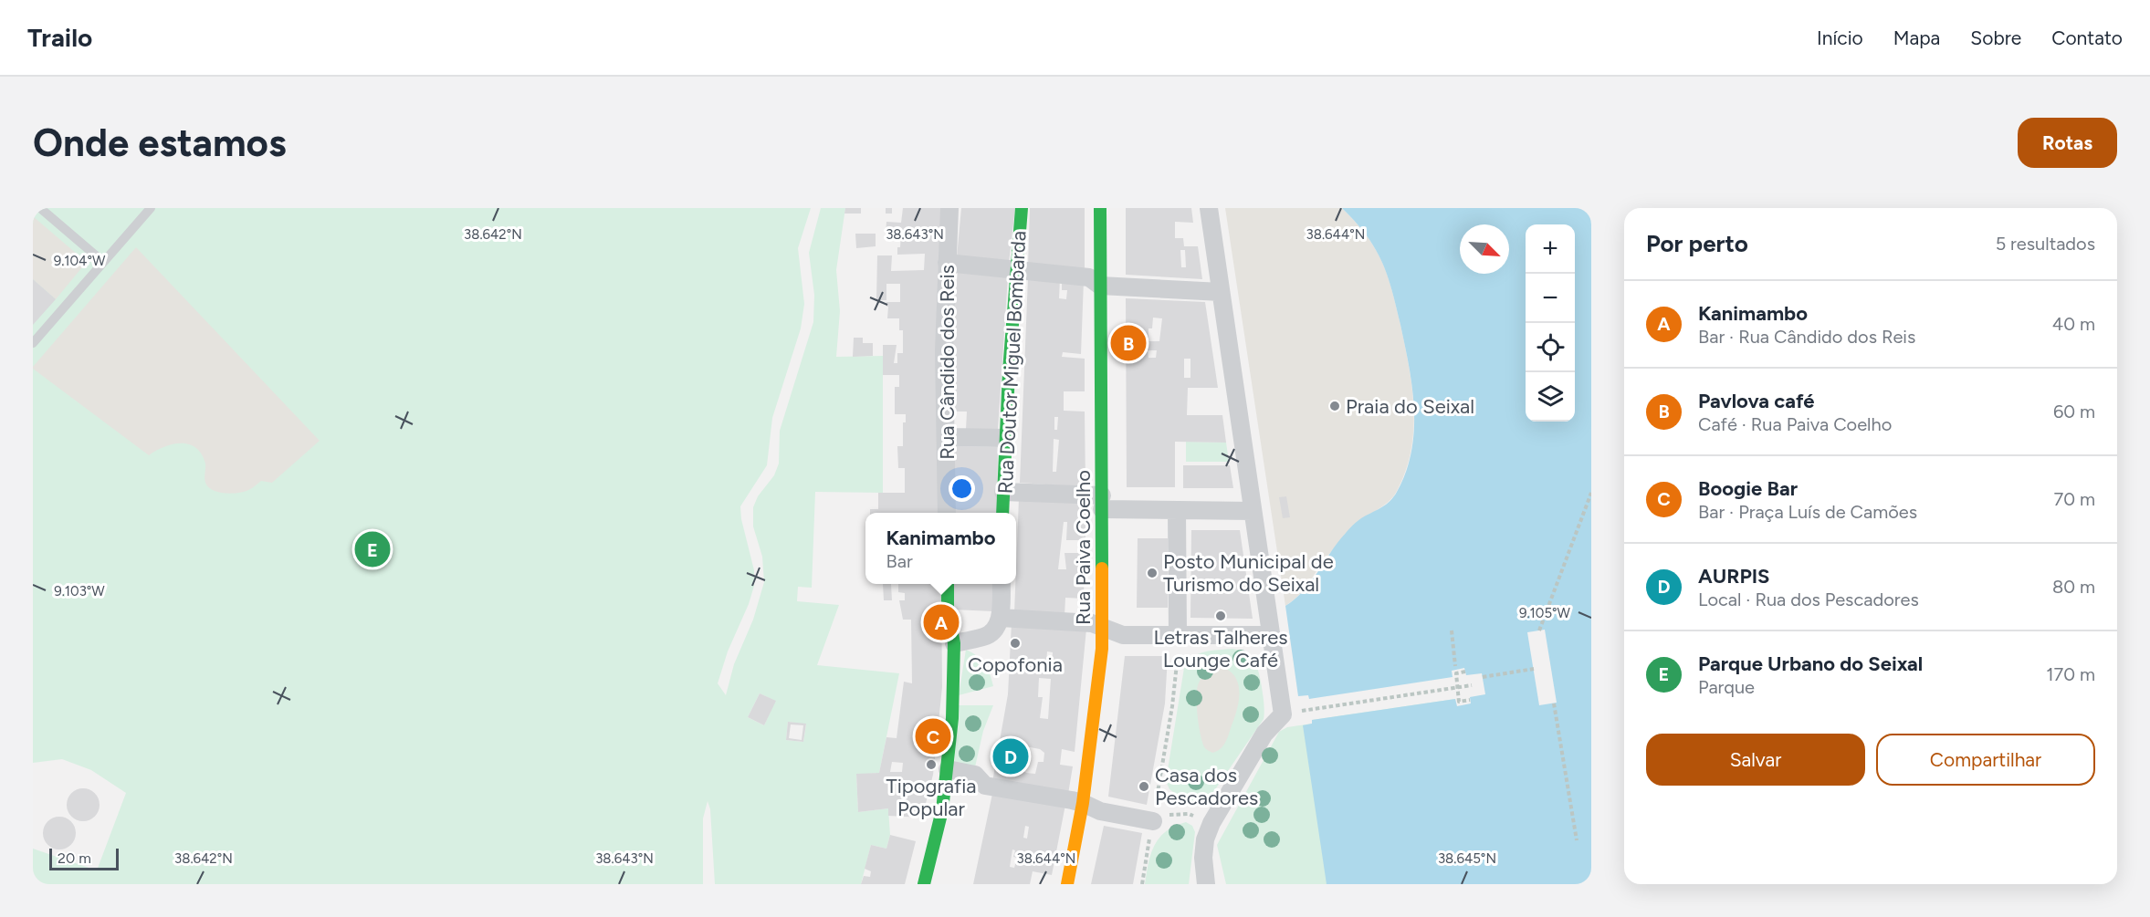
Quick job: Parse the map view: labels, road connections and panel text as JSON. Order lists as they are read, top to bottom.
{
  "streets": {
    "street": ["Rua Cândido dos Reis", "Rua Doutor Miguel Bombarda", "Rua Paiva Coelho"]
  },
  "places": [
    "Praia do Seixal",
    "Posto Municipal de Turismo do Seixal",
    "Letras Talheres Lounge Café",
    "Copofonia",
    "Tipografia Popular",
    "Casa dos Pescadores"
  ],
  "scale_bar": "20 m",
  "north": "bottom right",
  "page": {
    "header": "Trailo",
    "nav": [
      "Início",
      "Mapa",
      "Sobre",
      "Contato"
    ],
    "buttons": [
      "Rotas",
      ["Salvar", "Compartilhar"]
    ],
    "title": "Onde estamos",
    "heading": ["Por perto", "5 resultados"],
    "map_buttons": ["+", "−"],
    "list": [
      {
        "mark": "A",
        "name": "Kanimambo",
        "note": "Bar · Rua Cândido dos Reis",
        "value": "40 m"
      },
      {
        "mark": "B",
        "name": "Pavlova café",
        "note": "Café · Rua Paiva Coelho",
        "value": "60 m"
      },
      {
        "mark": "C",
        "name": "Boogie Bar",
        "note": "Bar · Praça Luís de Camões",
        "value": "70 m"
      },
      {
        "mark": "D",
        "name": "AURPIS",
        "note": "Local · Rua dos Pescadores",
        "value": "80 m"
      },
      {
        "mark": "E",
        "name": "Parque Urbano do Seixal",
        "note": "Parque",
        "value": "170 m"
      }
    ],
    "pins": [
      "B",
      "E",
      "A",
      "C",
      "D"
    ],
    "popup": ["Kanimambo", "Bar"],
    "scale": "20 m"
  },
  "coordinates": [
    "38.642°N",
    "38.643°N",
    "38.644°N",
    "9.104°W",
    "9.103°W",
    "9.105°W",
    "38.645°N"
  ]
}
